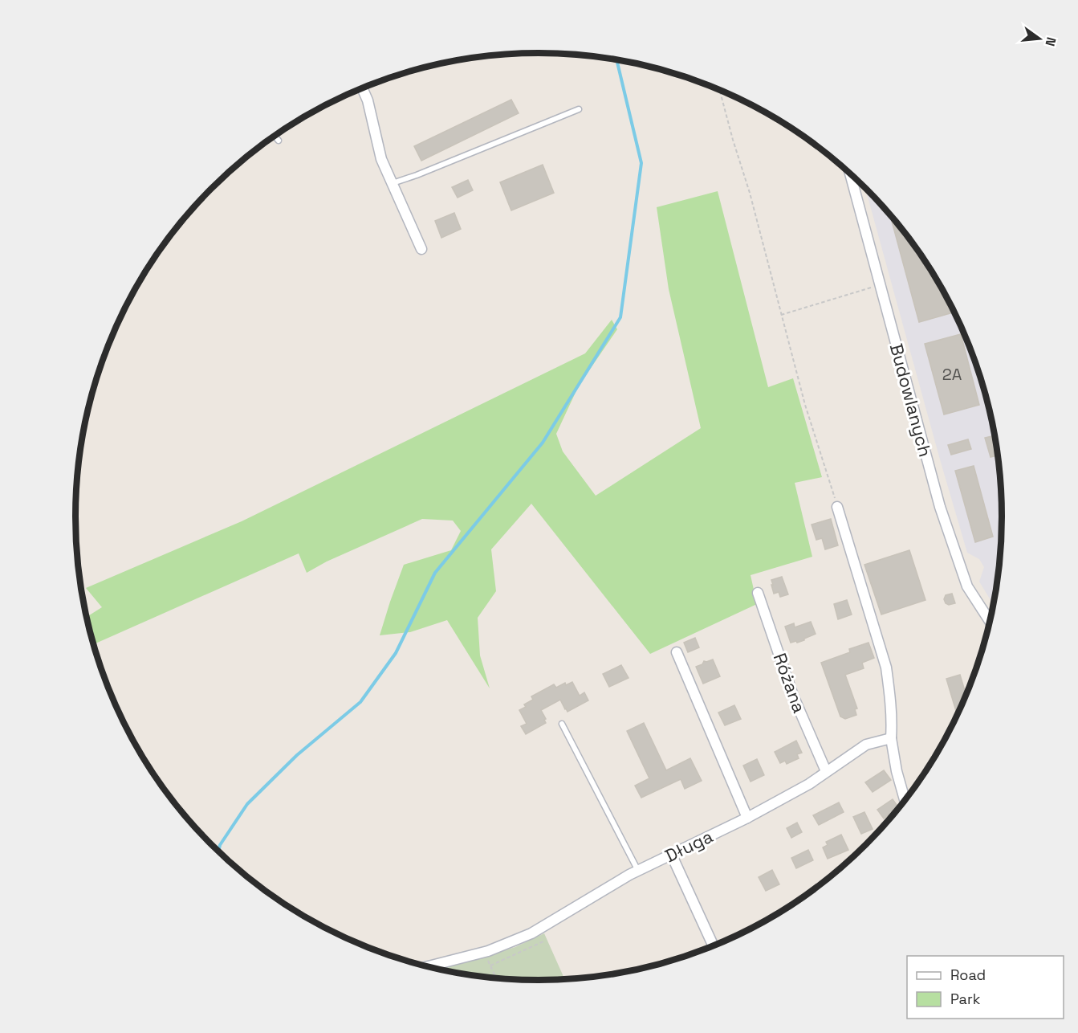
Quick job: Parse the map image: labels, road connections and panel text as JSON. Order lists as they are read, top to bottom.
{
  "streets": {
    "street": ["Budowlanych", "Różana", "Długa"]
  },
  "crossings": [
    ["Różana", "Długa"]
  ],
  "house_numbers": ["2A"],
  "legend": ["Road", "Park"],
  "north": "right"
}
